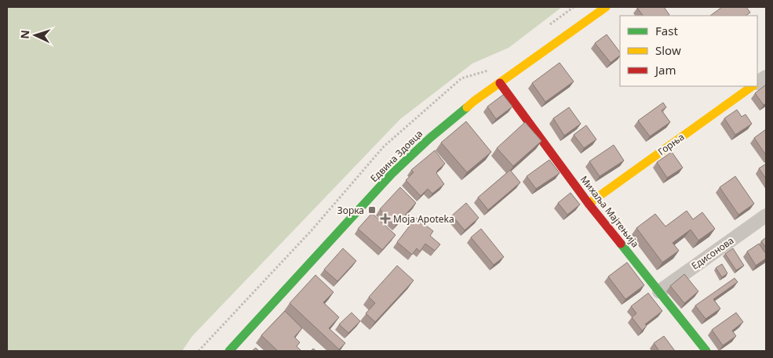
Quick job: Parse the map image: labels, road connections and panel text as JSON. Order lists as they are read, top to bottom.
{
  "streets": {
    "street": [
      "Горња",
      "Едвина Здовца",
      "Михаља Мајтењија",
      "Едисонова"
    ]
  },
  "crossings": [
    ["Горња", "Михаља Мајтењија"],
    ["Едвина Здовца", "Михаља Мајтењија"],
    ["Михаља Мајтењија", "Едисонова"]
  ],
  "places": {
    "transit": ["Зорка"],
    "health": ["Moja Apoteka"]
  },
  "legend": ["Fast", "Slow", "Jam"],
  "north": "left"
}
